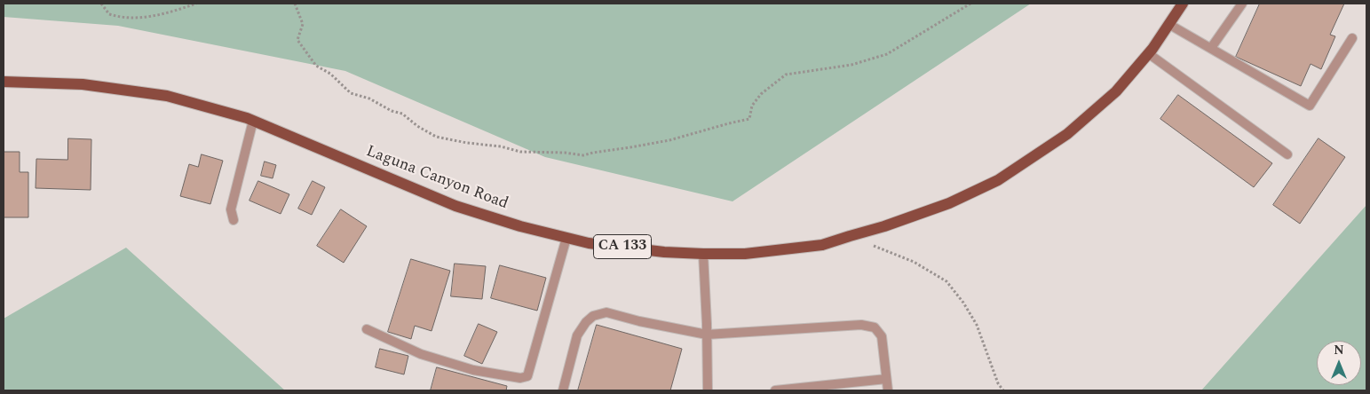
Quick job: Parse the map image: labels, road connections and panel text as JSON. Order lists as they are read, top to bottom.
{
  "streets": {
    "main road": ["Laguna Canyon Road", "CA 133"]
  },
  "north": "top"
}
